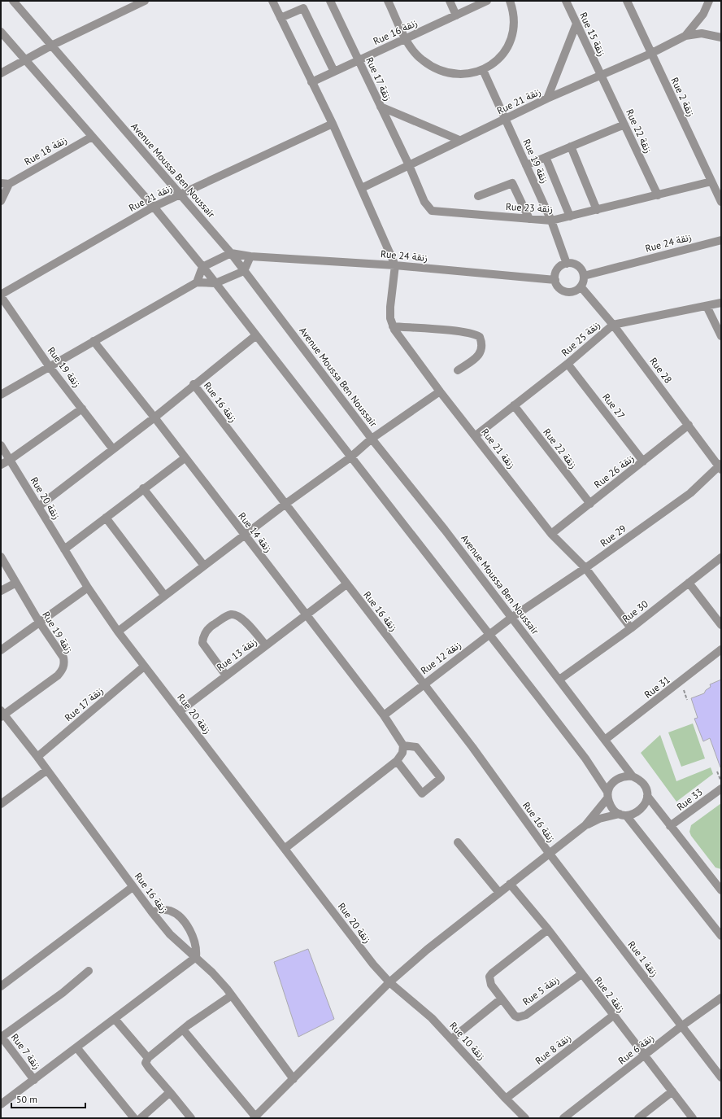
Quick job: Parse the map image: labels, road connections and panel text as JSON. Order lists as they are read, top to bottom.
{
  "streets": {
    "street": [
      "Rue 16 زنقة",
      "Rue 15 زنقة",
      "Rue 17 زنقة",
      "Rue 2 زنقة",
      "Rue 21 زنقة",
      "Rue 22 زنقة",
      "Rue 18 زنقة",
      "Rue 19 زنقة",
      "Avenue Moussa Ben Noussair",
      "Rue 23 زنقة",
      "Rue 24 زنقة",
      "Rue 25 زنقة",
      "Rue 28",
      "Rue 27",
      "Rue 26 زنقة",
      "Rue 20 زنقة",
      "Rue 14 زنقة",
      "Rue 29",
      "Rue 30",
      "Rue 13 زنقة",
      "Rue 12 زنقة",
      "Rue 31",
      "Rue 33",
      "Rue 1 زنقة",
      "Rue 5 زنقة",
      "Rue 10 زنقة",
      "Rue 8 زنقة",
      "Rue 6 زنقة",
      "Rue 7 زنقة"
    ]
  },
  "crossings": [
    ["Rue 16 زنقة", "Rue 17 زنقة"],
    ["Rue 16 زنقة", "Rue 19 زنقة"],
    ["Rue 16 زنقة", "Rue 13 زنقة"],
    ["Rue 16 زنقة", "Rue 12 زنقة"],
    ["Rue 16 زنقة", "Rue 1 زنقة"],
    ["Rue 15 زنقة", "Rue 21 زنقة"],
    ["Rue 15 زنقة", "Rue 22 زنقة"],
    ["Rue 17 زنقة", "Rue 21 زنقة"],
    ["Rue 17 زنقة", "Rue 23 زنقة"],
    ["Rue 17 زنقة", "Rue 20 زنقة"],
    ["Rue 2 زنقة", "Rue 21 زنقة"],
    ["Rue 2 زنقة", "Rue 23 زنقة"],
    ["Rue 2 زنقة", "Rue 5 زنقة"],
    ["Rue 2 زنقة", "Rue 8 زنقة"],
    ["Rue 2 زنقة", "Rue 6 زنقة"],
    ["Rue 21 زنقة", "Rue 22 زنقة"],
    ["Rue 21 زنقة", "Rue 19 زنقة"],
    ["Rue 21 زنقة", "Avenue Moussa Ben Noussair"],
    ["Rue 21 زنقة", "Rue 23 زنقة"],
    ["Rue 21 زنقة", "Rue 24 زنقة"],
    ["Rue 21 زنقة", "Rue 25 زنقة"],
    ["Rue 21 زنقة", "Rue 26 زنقة"],
    ["Rue 21 زنقة", "Rue 29"],
    ["Rue 21 زنقة", "Rue 30"],
    ["Rue 22 زنقة", "Rue 23 زنقة"],
    ["Rue 22 زنقة", "Rue 25 زنقة"],
    ["Rue 22 زنقة", "Rue 26 زنقة"],
    ["Rue 19 زنقة", "Rue 23 زنقة"],
    ["Rue 19 زنقة", "Rue 24 زنقة"],
    ["Rue 19 زنقة", "Rue 28"],
    ["Avenue Moussa Ben Noussair", "Rue 24 زنقة"],
    ["Avenue Moussa Ben Noussair", "Rue 29"],
    ["Avenue Moussa Ben Noussair", "Rue 30"],
    ["Avenue Moussa Ben Noussair", "Rue 12 زنقة"],
    ["Avenue Moussa Ben Noussair", "Rue 31"],
    ["Rue 24 زنقة", "Rue 28"],
    ["Rue 25 زنقة", "Rue 28"],
    ["Rue 25 زنقة", "Rue 27"],
    ["Rue 28", "Rue 26 زنقة"],
    ["Rue 28", "Rue 29"],
    ["Rue 27", "Rue 26 زنقة"],
    ["Rue 20 زنقة", "Rue 13 زنقة"],
    ["Rue 20 زنقة", "Rue 10 زنقة"],
    ["Rue 14 زنقة", "Rue 13 زنقة"],
    ["Rue 14 زنقة", "Rue 12 زنقة"],
    ["Rue 29", "Rue 12 زنقة"],
    ["Rue 1 زنقة", "Rue 6 زنقة"],
    ["Rue 10 زنقة", "Rue 8 زنقة"]
  ],
  "scale_bar": "50 m"
}
